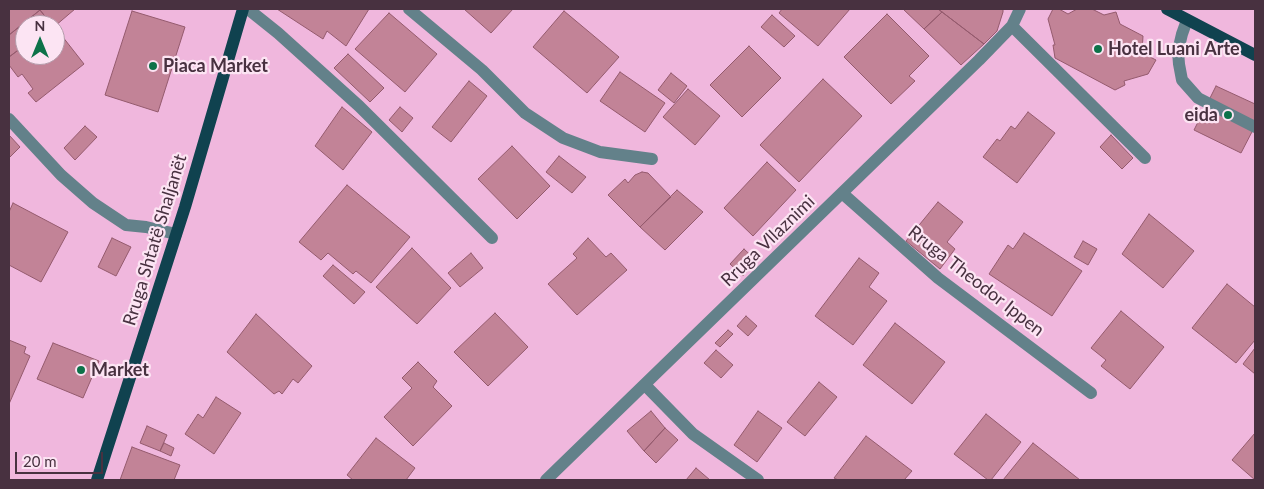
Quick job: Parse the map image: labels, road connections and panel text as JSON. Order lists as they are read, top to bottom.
{
  "streets": {
    "main road": ["Rruga Shtatë Shaljanët"],
    "street": ["Rruga Vllaznimi", "Rruga Theodor Ippen"]
  },
  "crossings": [
    ["Rruga Vllaznimi", "Rruga Theodor Ippen"]
  ],
  "places": [
    "Hotel Luani Arte",
    "Piaca Market",
    "eida",
    "Market"
  ],
  "scale_bar": "20 m",
  "north": "top"
}
